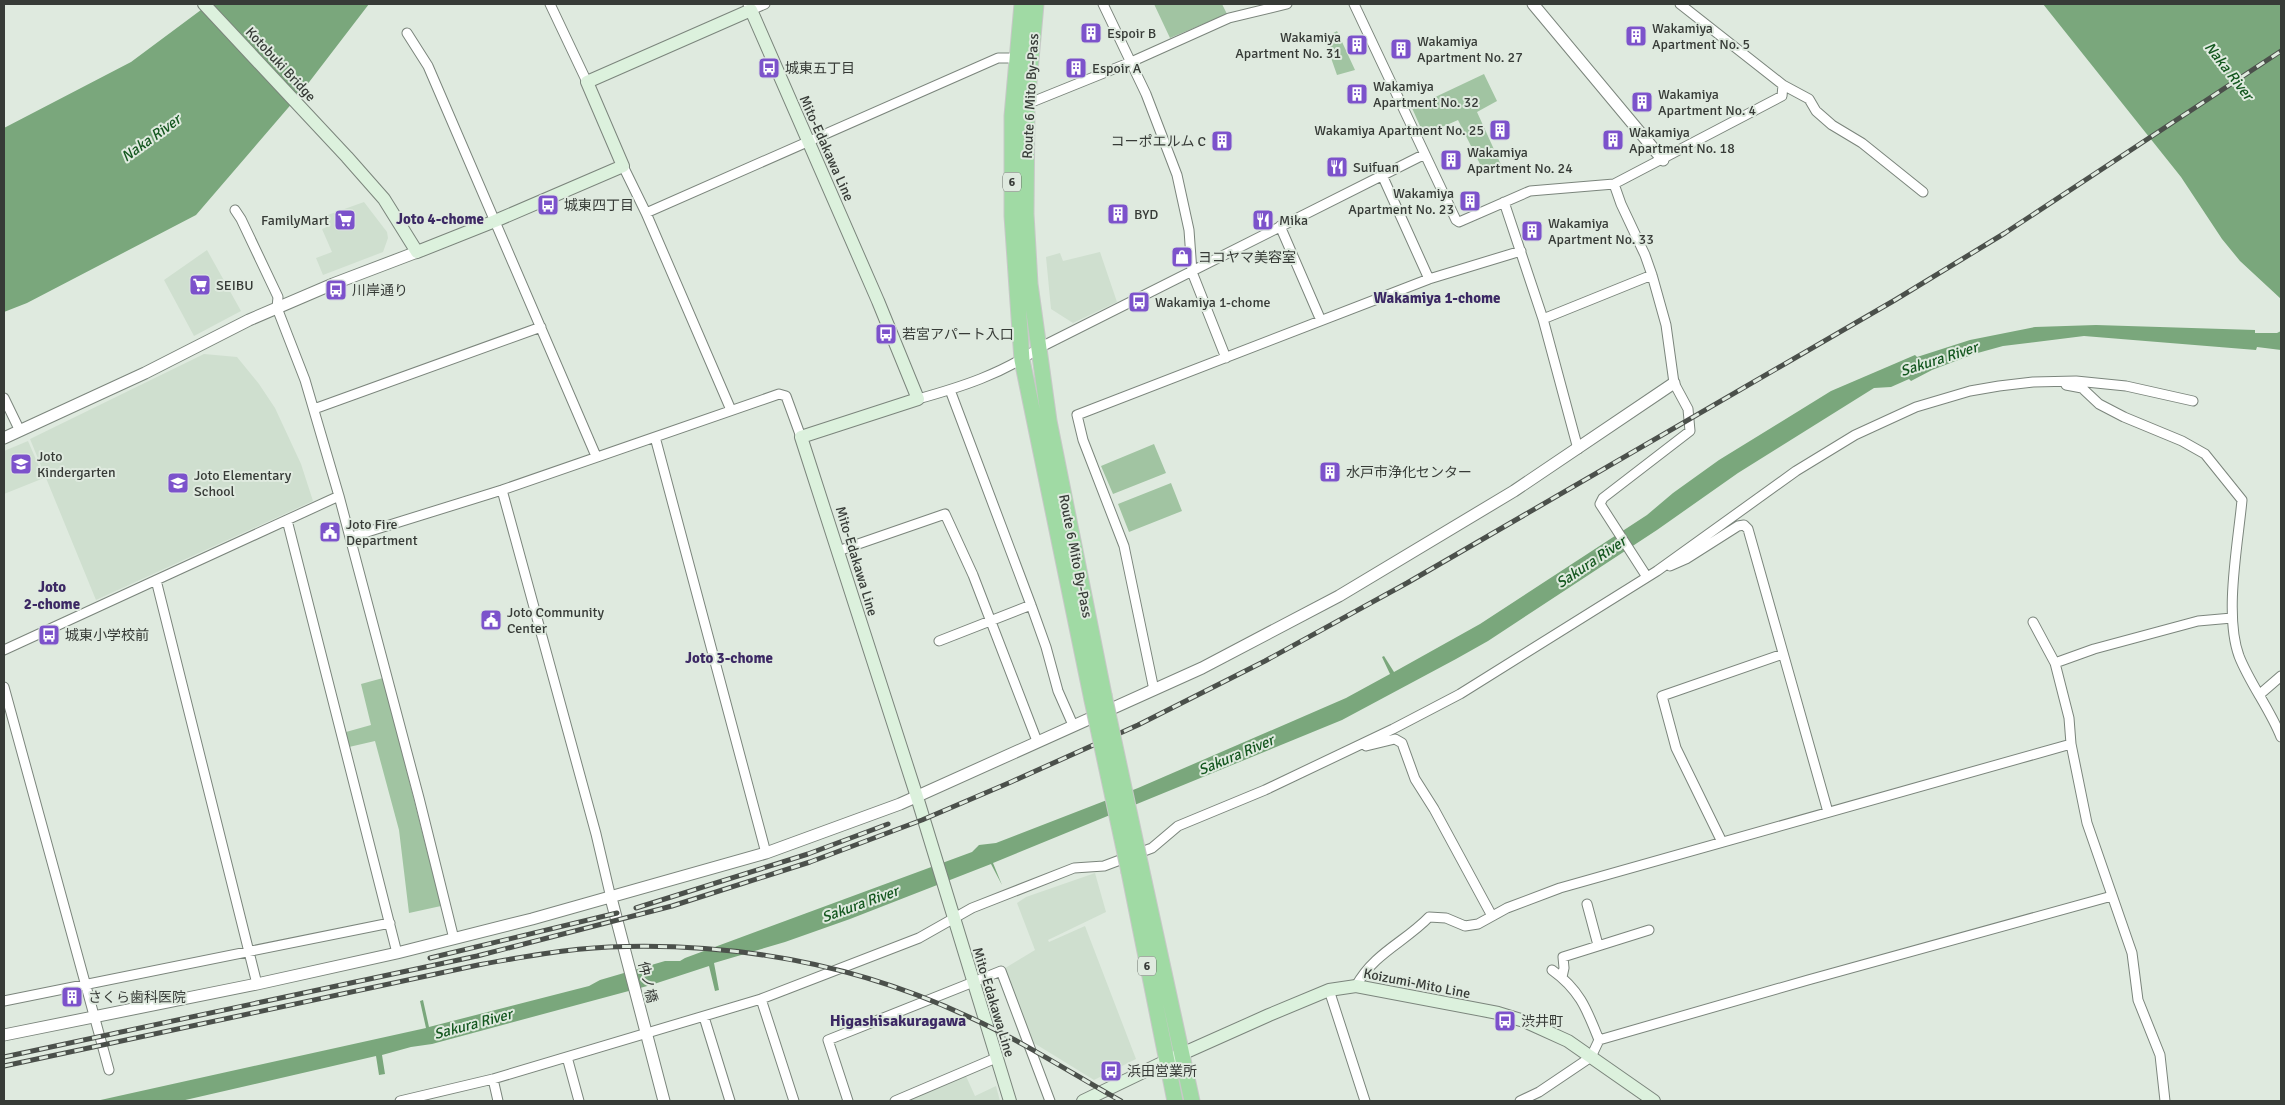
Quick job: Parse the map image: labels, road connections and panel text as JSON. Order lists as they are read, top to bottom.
{
  "streets": {
    "highway": ["Route 6 Mito By-Pass", "6"],
    "main road": ["Kotobuki Bridge", "Mito-Edakawa Line", "Koizumi-Mito Line"],
    "street": ["仲ノ橋"]
  },
  "crossings": [
    ["Route 6 Mito By-Pass", "Koizumi-Mito Line"]
  ],
  "districts": [
    "Joto 4-chome",
    "Wakamiya 1-chome",
    "Joto 2-chome",
    "Joto 3-chome",
    "Higashisakuragawa"
  ],
  "water": ["Naka River", "Sakura River"],
  "places": {
    "building": [
      "Espoir B",
      "Wakamiya Apartment No. 5",
      "Wakamiya Apartment No. 31",
      "Wakamiya Apartment No. 27",
      "Espoir A",
      "Wakamiya Apartment No. 32",
      "Wakamiya Apartment No. 4",
      "Wakamiya Apartment No. 25",
      "Wakamiya Apartment No. 18",
      "コーポエルム C",
      "Wakamiya Apartment No. 24",
      "Wakamiya Apartment No. 23",
      "BYD",
      "Wakamiya Apartment No. 33",
      "水戸市浄化センター",
      "さくら歯科医院"
    ],
    "bus stop": [
      "城東五丁目",
      "城東四丁目",
      "川岸通り",
      "Wakamiya 1-chome",
      "若宮アパート入口",
      "城東小学校前",
      "渋井町",
      "浜田営業所"
    ],
    "restaurant": ["Suifuan", "Mika"],
    "supermarket": ["FamilyMart", "SEIBU"],
    "shop": ["ヨコヤマ美容室"],
    "school or university": ["Joto Kindergarten", "Joto Elementary School"],
    "public building": ["Joto Fire Department", "Joto Community Center"]
  }
}
